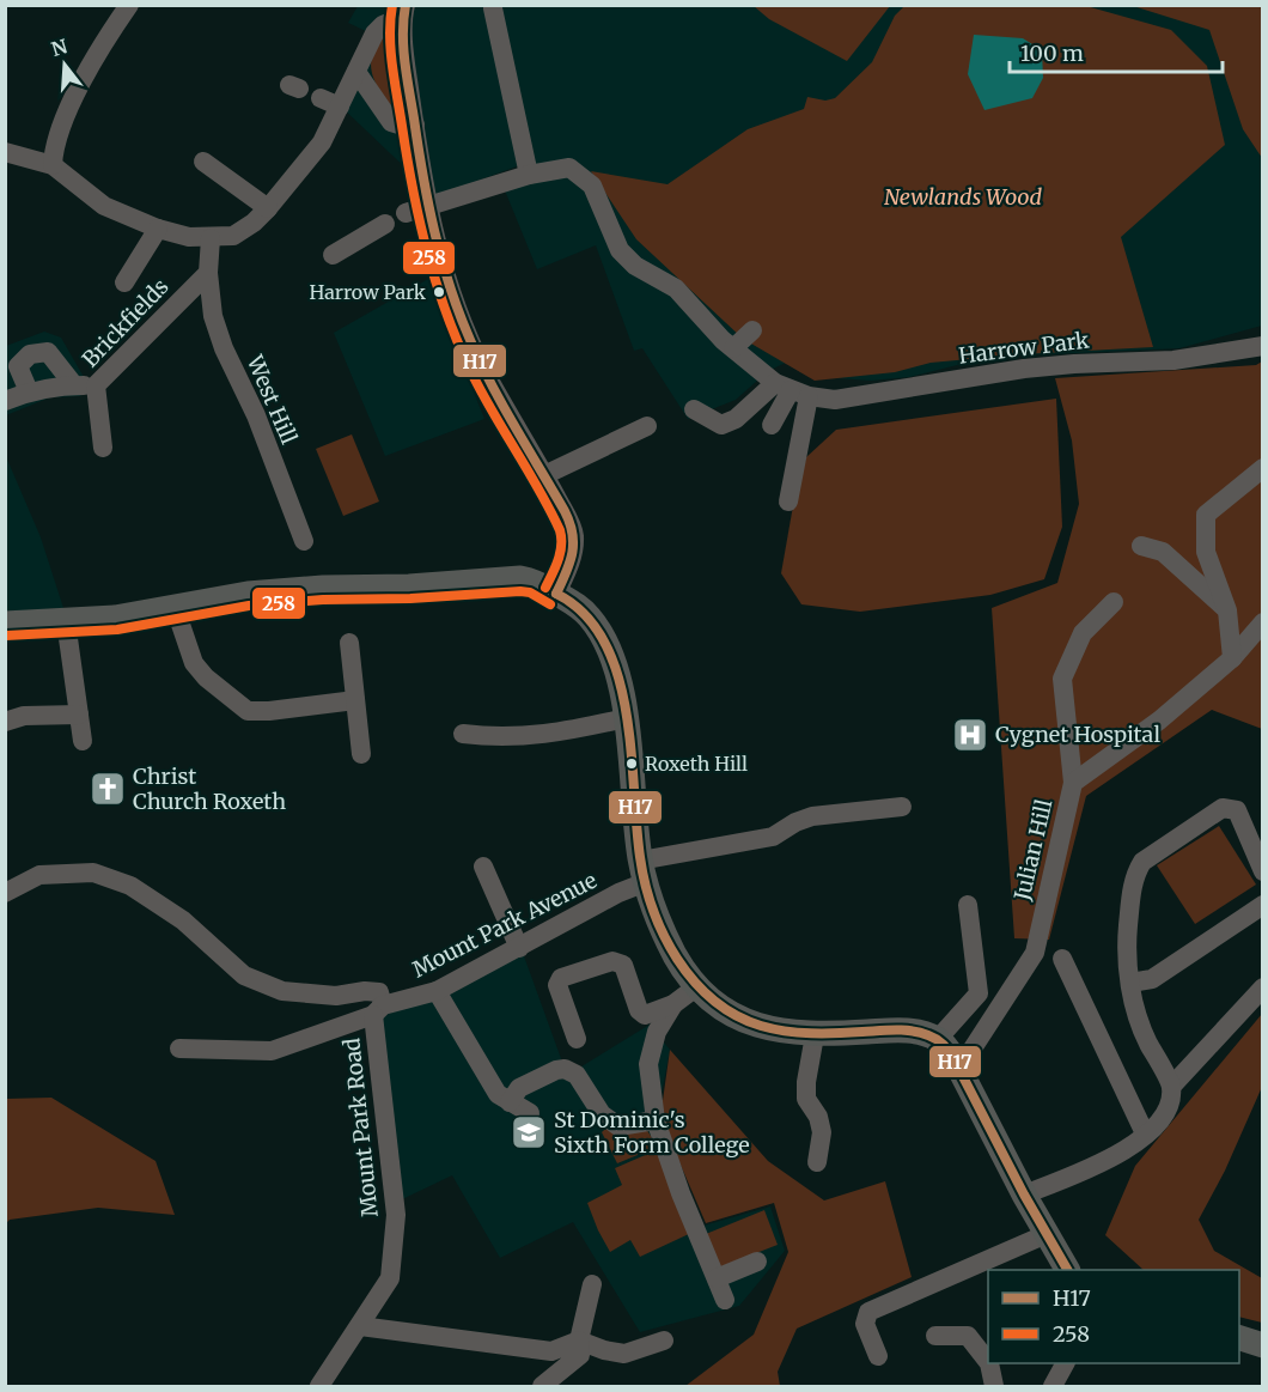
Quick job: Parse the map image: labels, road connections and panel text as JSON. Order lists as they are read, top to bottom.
{
  "streets": {
    "street": [
      "Brickfields",
      "Harrow Park",
      "West Hill",
      "Julian Hill",
      "Mount Park Avenue",
      "Mount Park Road"
    ]
  },
  "crossings": [
    ["Brickfields", "West Hill"],
    ["Mount Park Avenue", "Mount Park Road"]
  ],
  "parks": ["Newlands Wood"],
  "places": {
    "other": ["Harrow Park", "Roxeth Hill"],
    "hospital": ["Cygnet Hospital"],
    "church": ["Christ Church Roxeth"],
    "school or university": ["St Dominic's Sixth Form College"]
  },
  "lines": ["transit line H17", "transit line 258"],
  "legend": ["H17", "258"],
  "scale_bar": "100 m",
  "north": "top"
}
